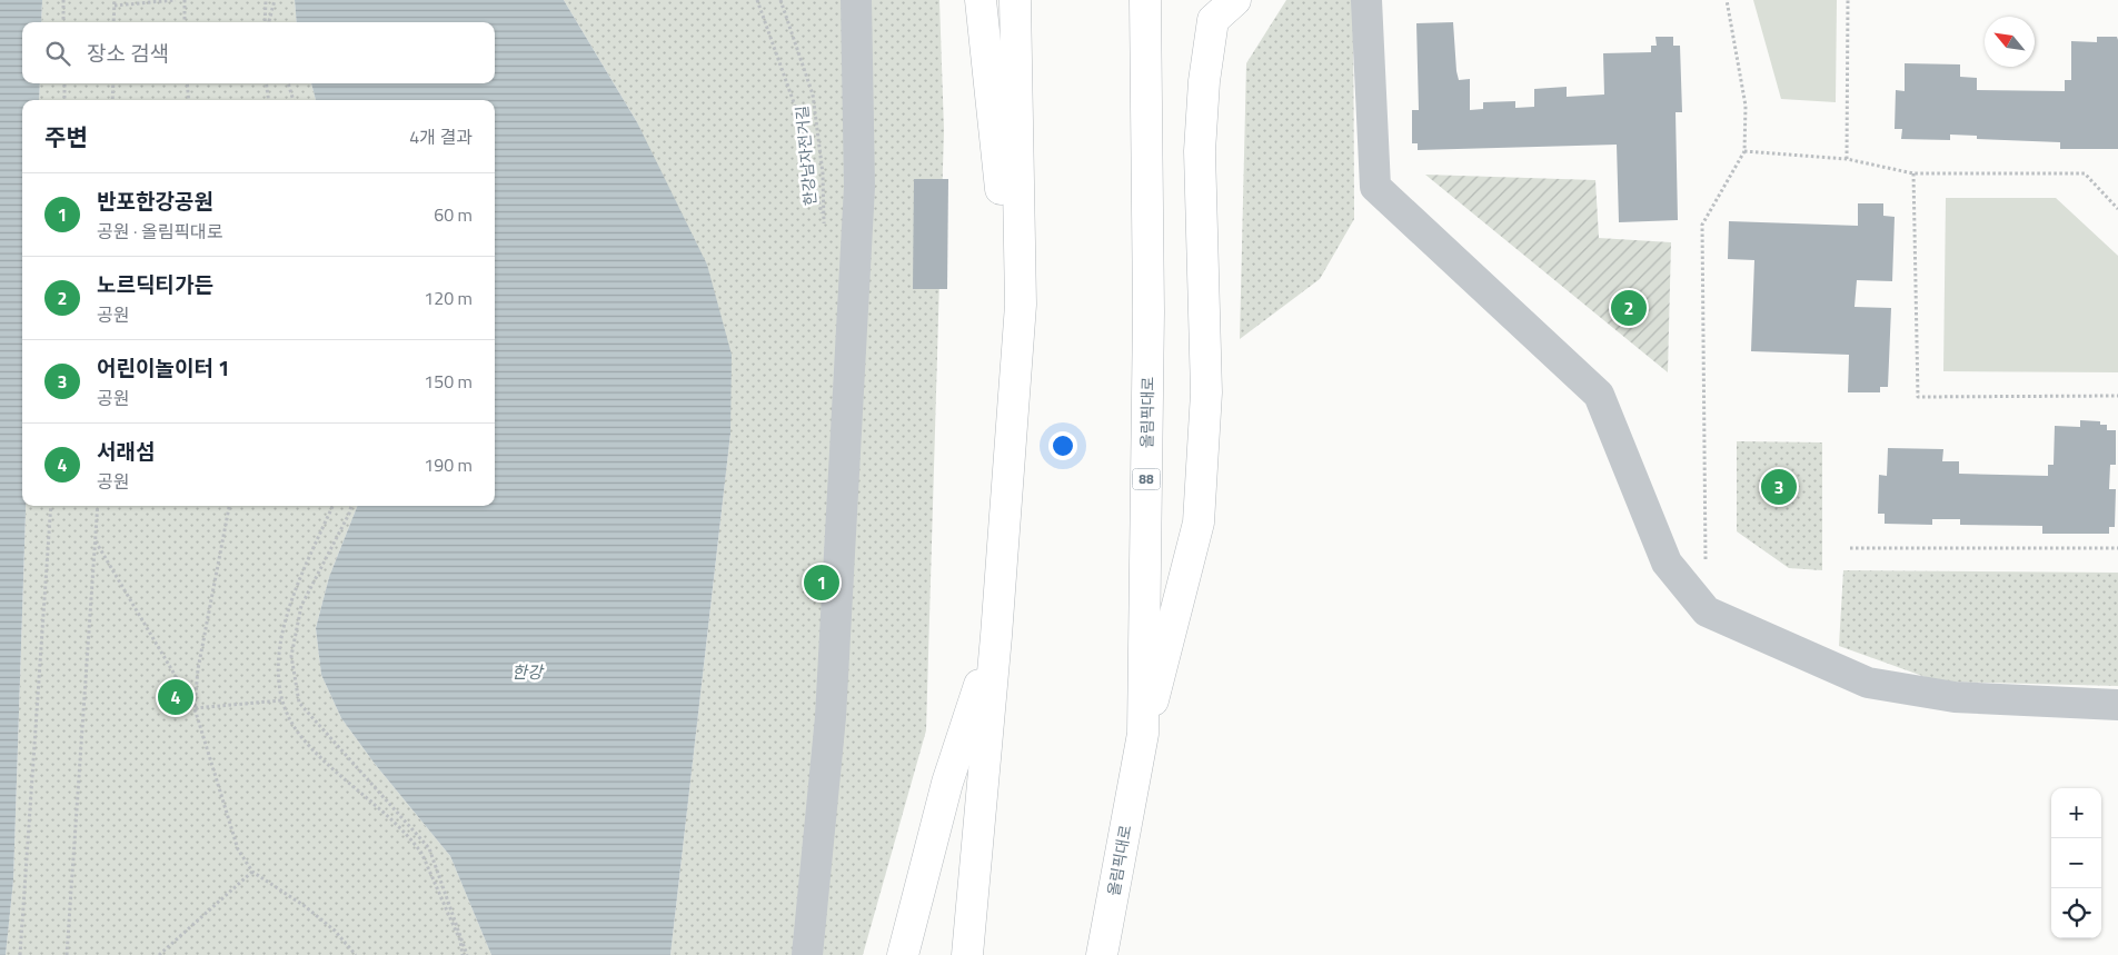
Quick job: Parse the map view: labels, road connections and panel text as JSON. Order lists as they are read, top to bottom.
{
  "streets": {
    "highway": ["올림픽대로", "88"],
    "path": ["한강남자전거길"]
  },
  "water": ["한강"],
  "north": "top left",
  "page": {
    "search": "장소 검색",
    "heading": ["주변", "4개 결과"],
    "list": [
      {
        "mark": "1",
        "name": "반포한강공원",
        "note": "공원 · 올림픽대로",
        "value": "60 m"
      },
      {
        "mark": "2",
        "name": "노르딕티가든",
        "note": "공원",
        "value": "120 m"
      },
      {
        "mark": "3",
        "name": "어린이놀이터 1",
        "note": "공원",
        "value": "150 m"
      },
      {
        "mark": "4",
        "name": "서래섬",
        "note": "공원",
        "value": "190 m"
      }
    ],
    "pins": [
      "2",
      "3",
      "1",
      "4"
    ],
    "map_buttons": ["+", "−"]
  }
}
